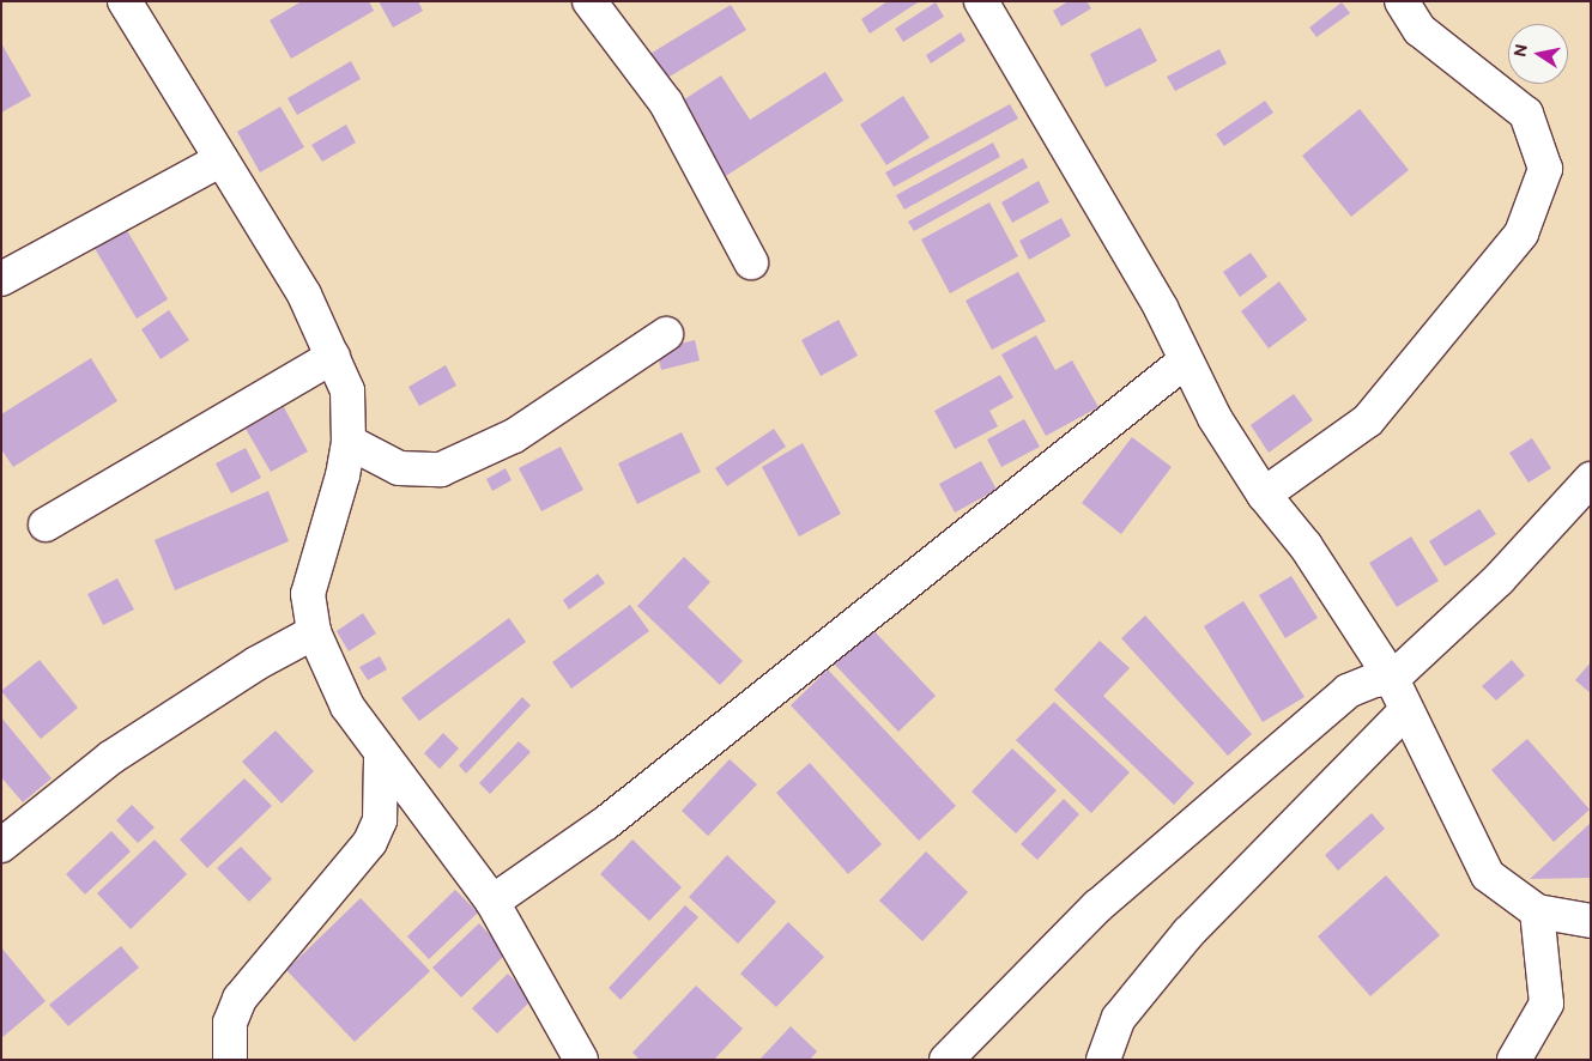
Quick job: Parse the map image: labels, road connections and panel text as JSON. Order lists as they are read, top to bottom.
{
  "north": "left"
}
